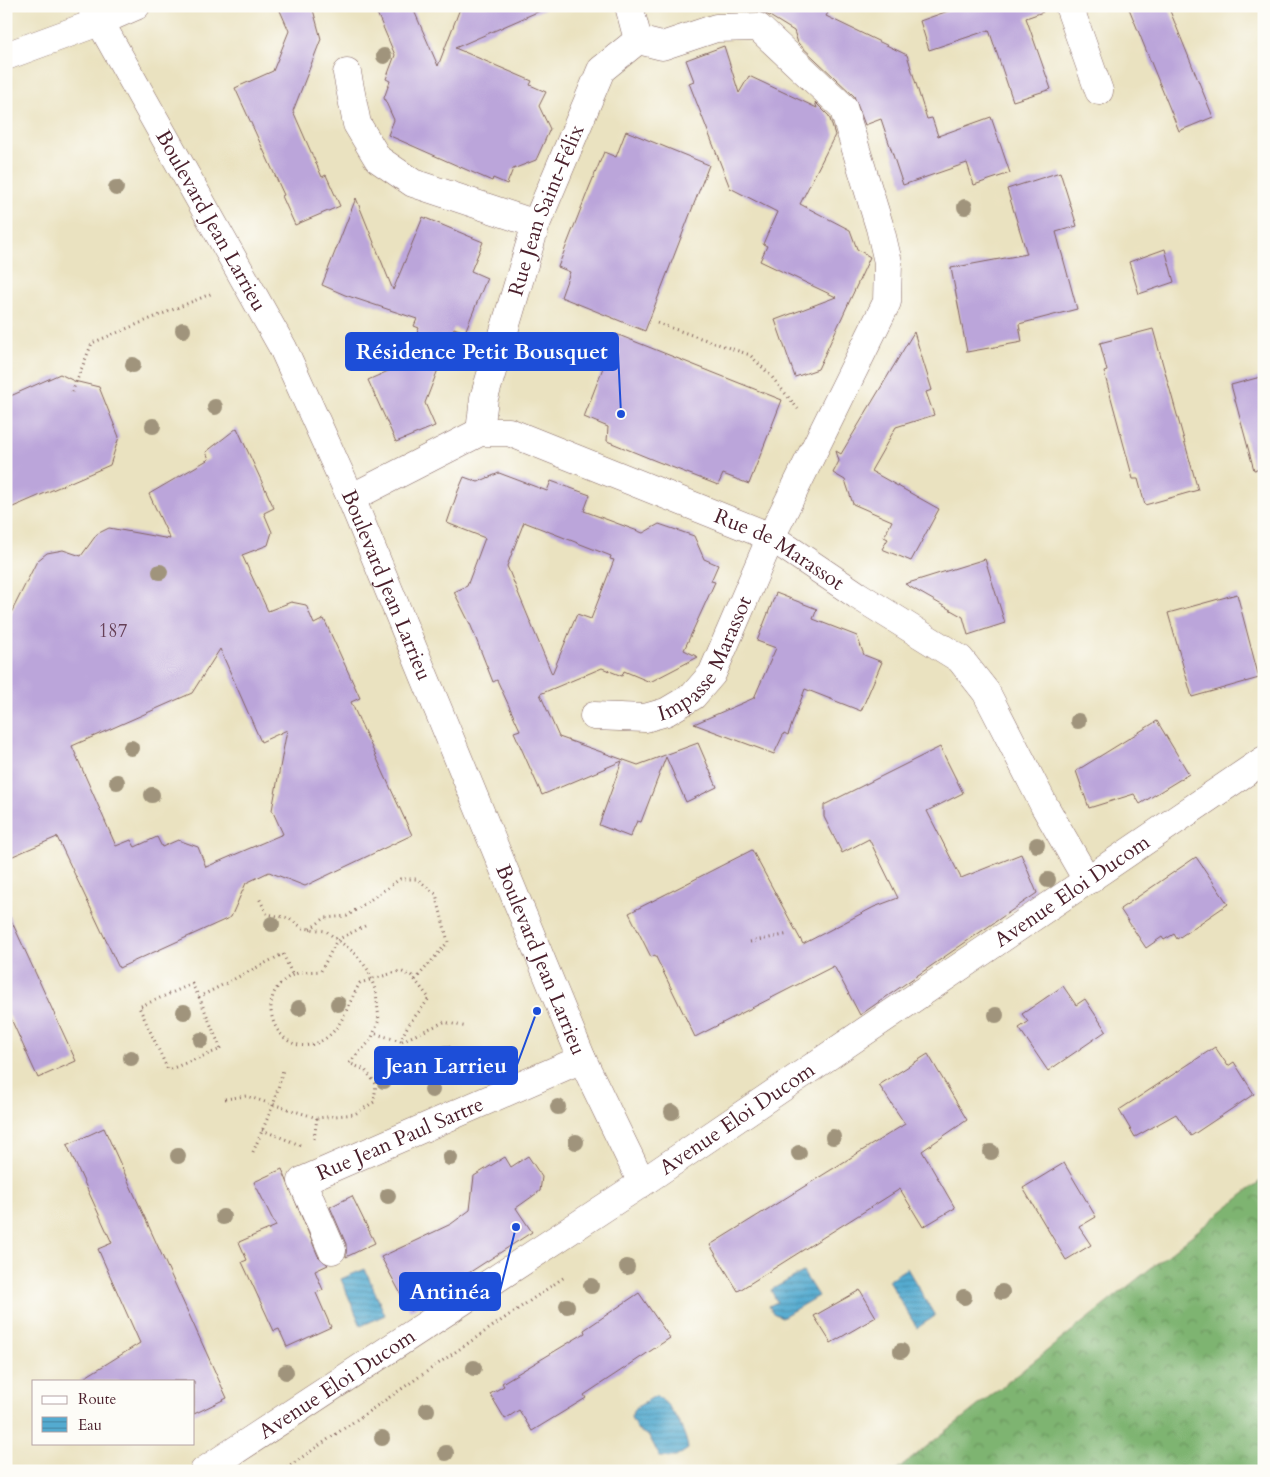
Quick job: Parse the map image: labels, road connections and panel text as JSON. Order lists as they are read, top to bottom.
{
  "streets": {
    "street": [
      "Rue Jean Saint-Félix",
      "Boulevard Jean Larrieu",
      "Rue de Marassot",
      "Impasse Marassot",
      "Avenue Eloi Ducom",
      "Rue Jean Paul Sartre"
    ]
  },
  "crossings": [
    ["Rue Jean Saint-Félix", "Rue de Marassot"],
    ["Boulevard Jean Larrieu", "Rue de Marassot"],
    ["Boulevard Jean Larrieu", "Avenue Eloi Ducom"],
    ["Boulevard Jean Larrieu", "Rue Jean Paul Sartre"],
    ["Rue de Marassot", "Impasse Marassot"],
    ["Rue de Marassot", "Avenue Eloi Ducom"]
  ],
  "places": ["Résidence Petit Bousquet", "Jean Larrieu", "Antinéa"],
  "house_numbers": ["187"],
  "legend": ["Route", "Eau"]
}
